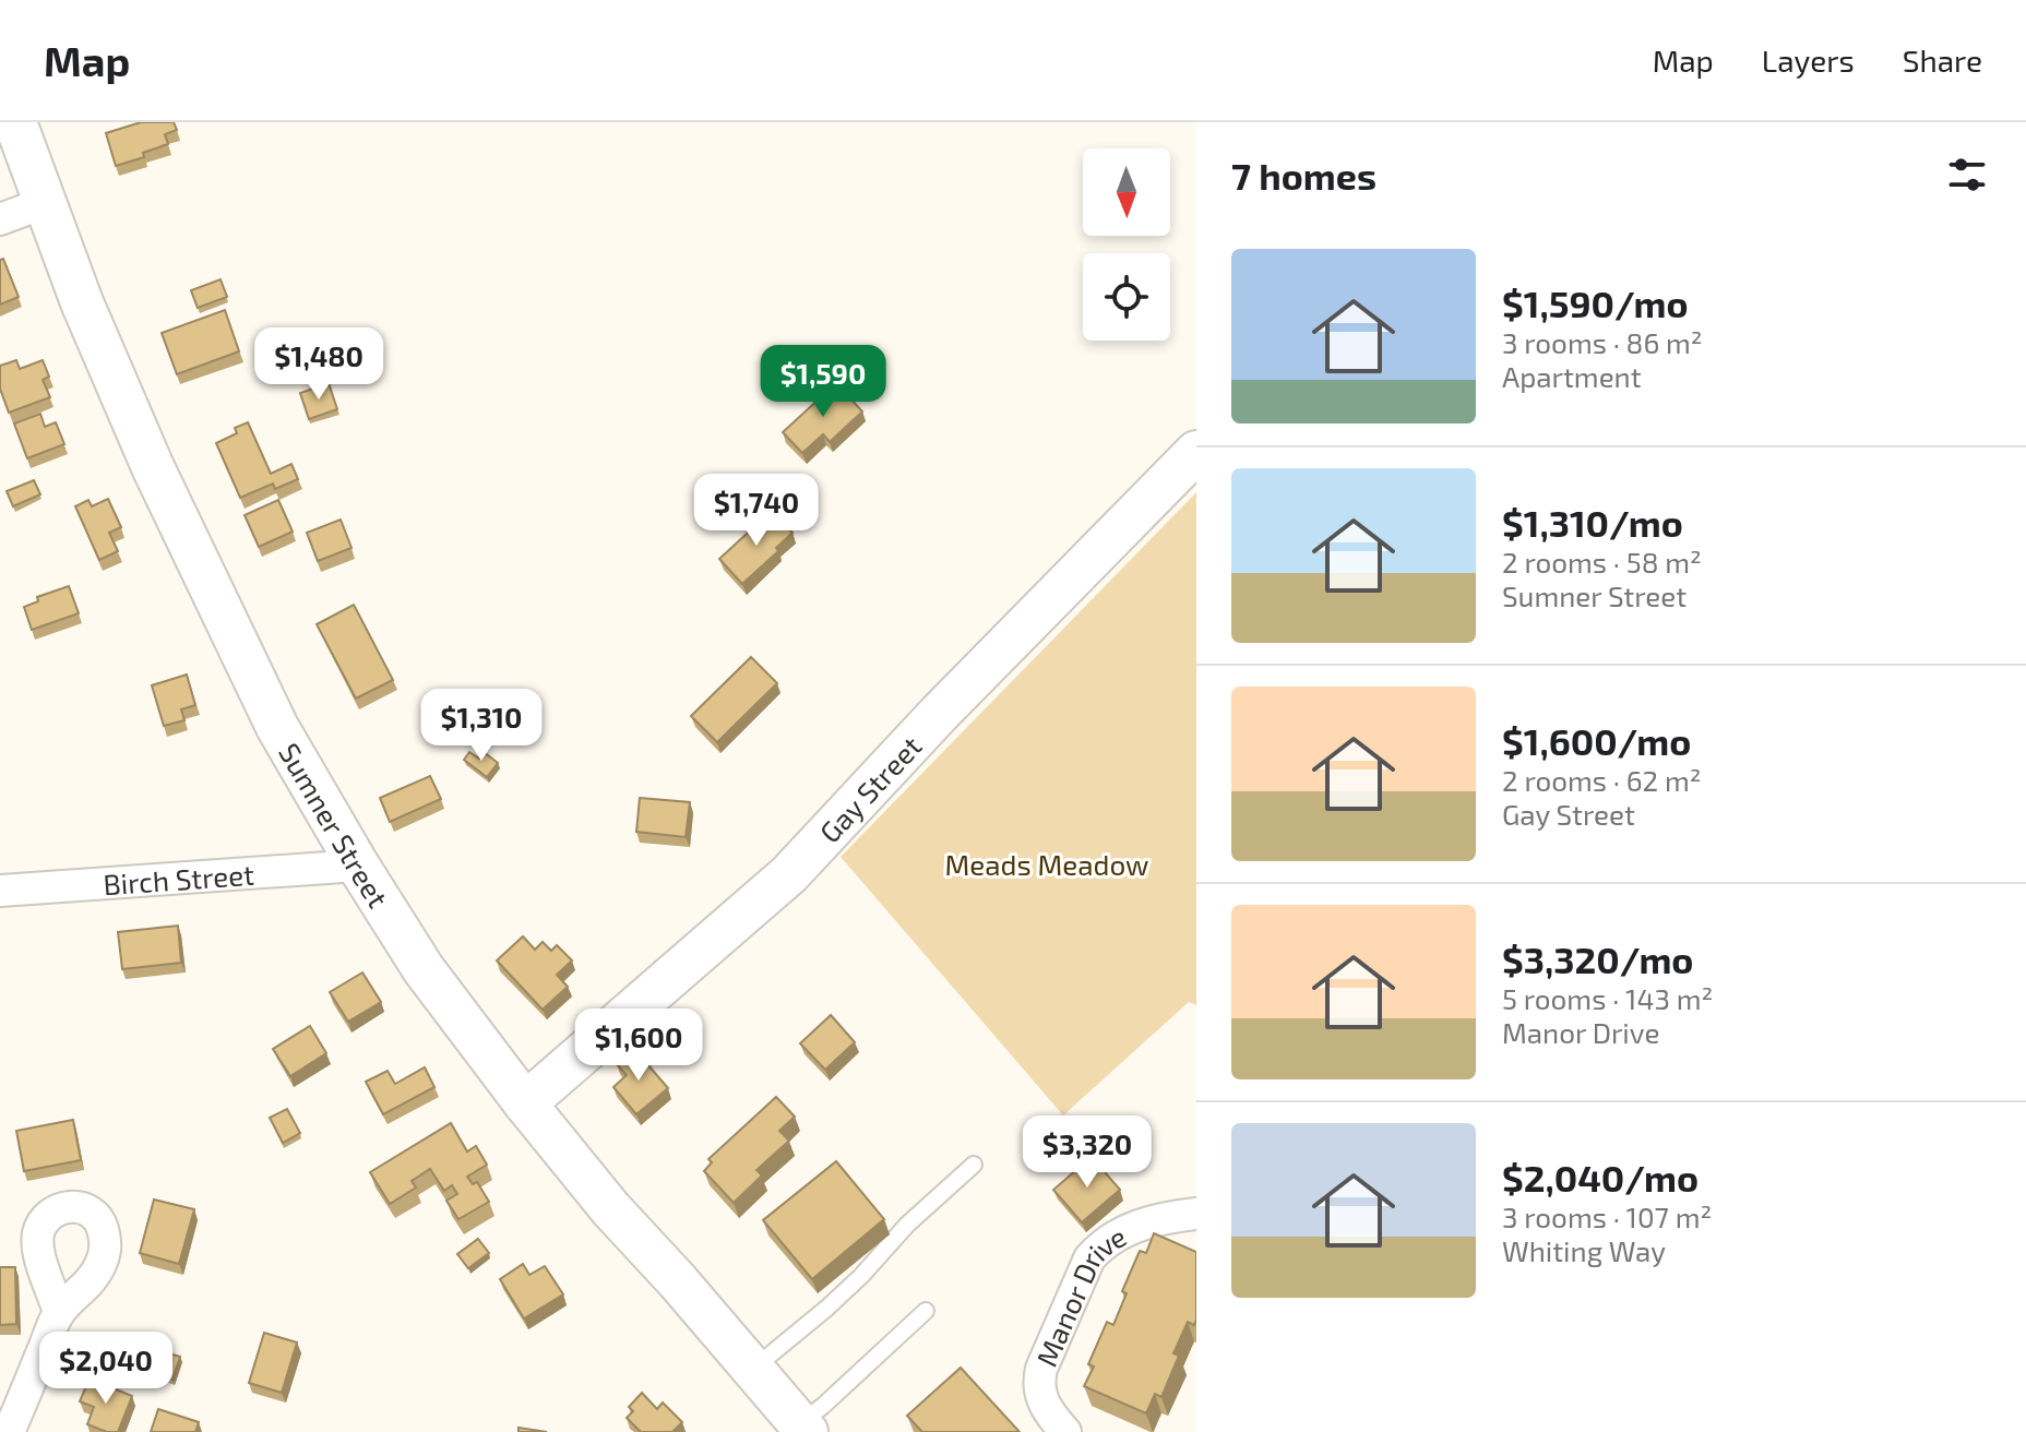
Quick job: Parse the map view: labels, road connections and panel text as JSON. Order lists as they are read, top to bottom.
{
  "streets": {
    "main road": ["Gay Street", "Sumner Street"],
    "street": ["Birch Street", "Manor Drive"]
  },
  "crossings": [
    ["Gay Street", "Sumner Street"],
    ["Sumner Street", "Birch Street"]
  ],
  "parks": ["Meads Meadow"],
  "north": "bottom",
  "page": {
    "header": "Map",
    "nav": ["Map", "Layers", "Share"],
    "heading": "7 homes",
    "list": [
      {
        "name": "$1,590/mo",
        "note": "3 rooms · 86 m² · Apartment"
      },
      {
        "name": "$1,310/mo",
        "note": "2 rooms · 58 m² · Sumner Street"
      },
      {
        "name": "$1,600/mo",
        "note": "2 rooms · 62 m² · Gay Street"
      },
      {
        "name": "$3,320/mo",
        "note": "5 rooms · 143 m² · Manor Drive"
      },
      {
        "name": "$2,040/mo",
        "note": "3 rooms · 107 m² · Whiting Way"
      }
    ],
    "price": [
      "$1,480",
      "$1,590",
      "$1,740",
      "$1,310",
      "$1,600",
      "$3,320",
      "$2,040"
    ]
  }
}
